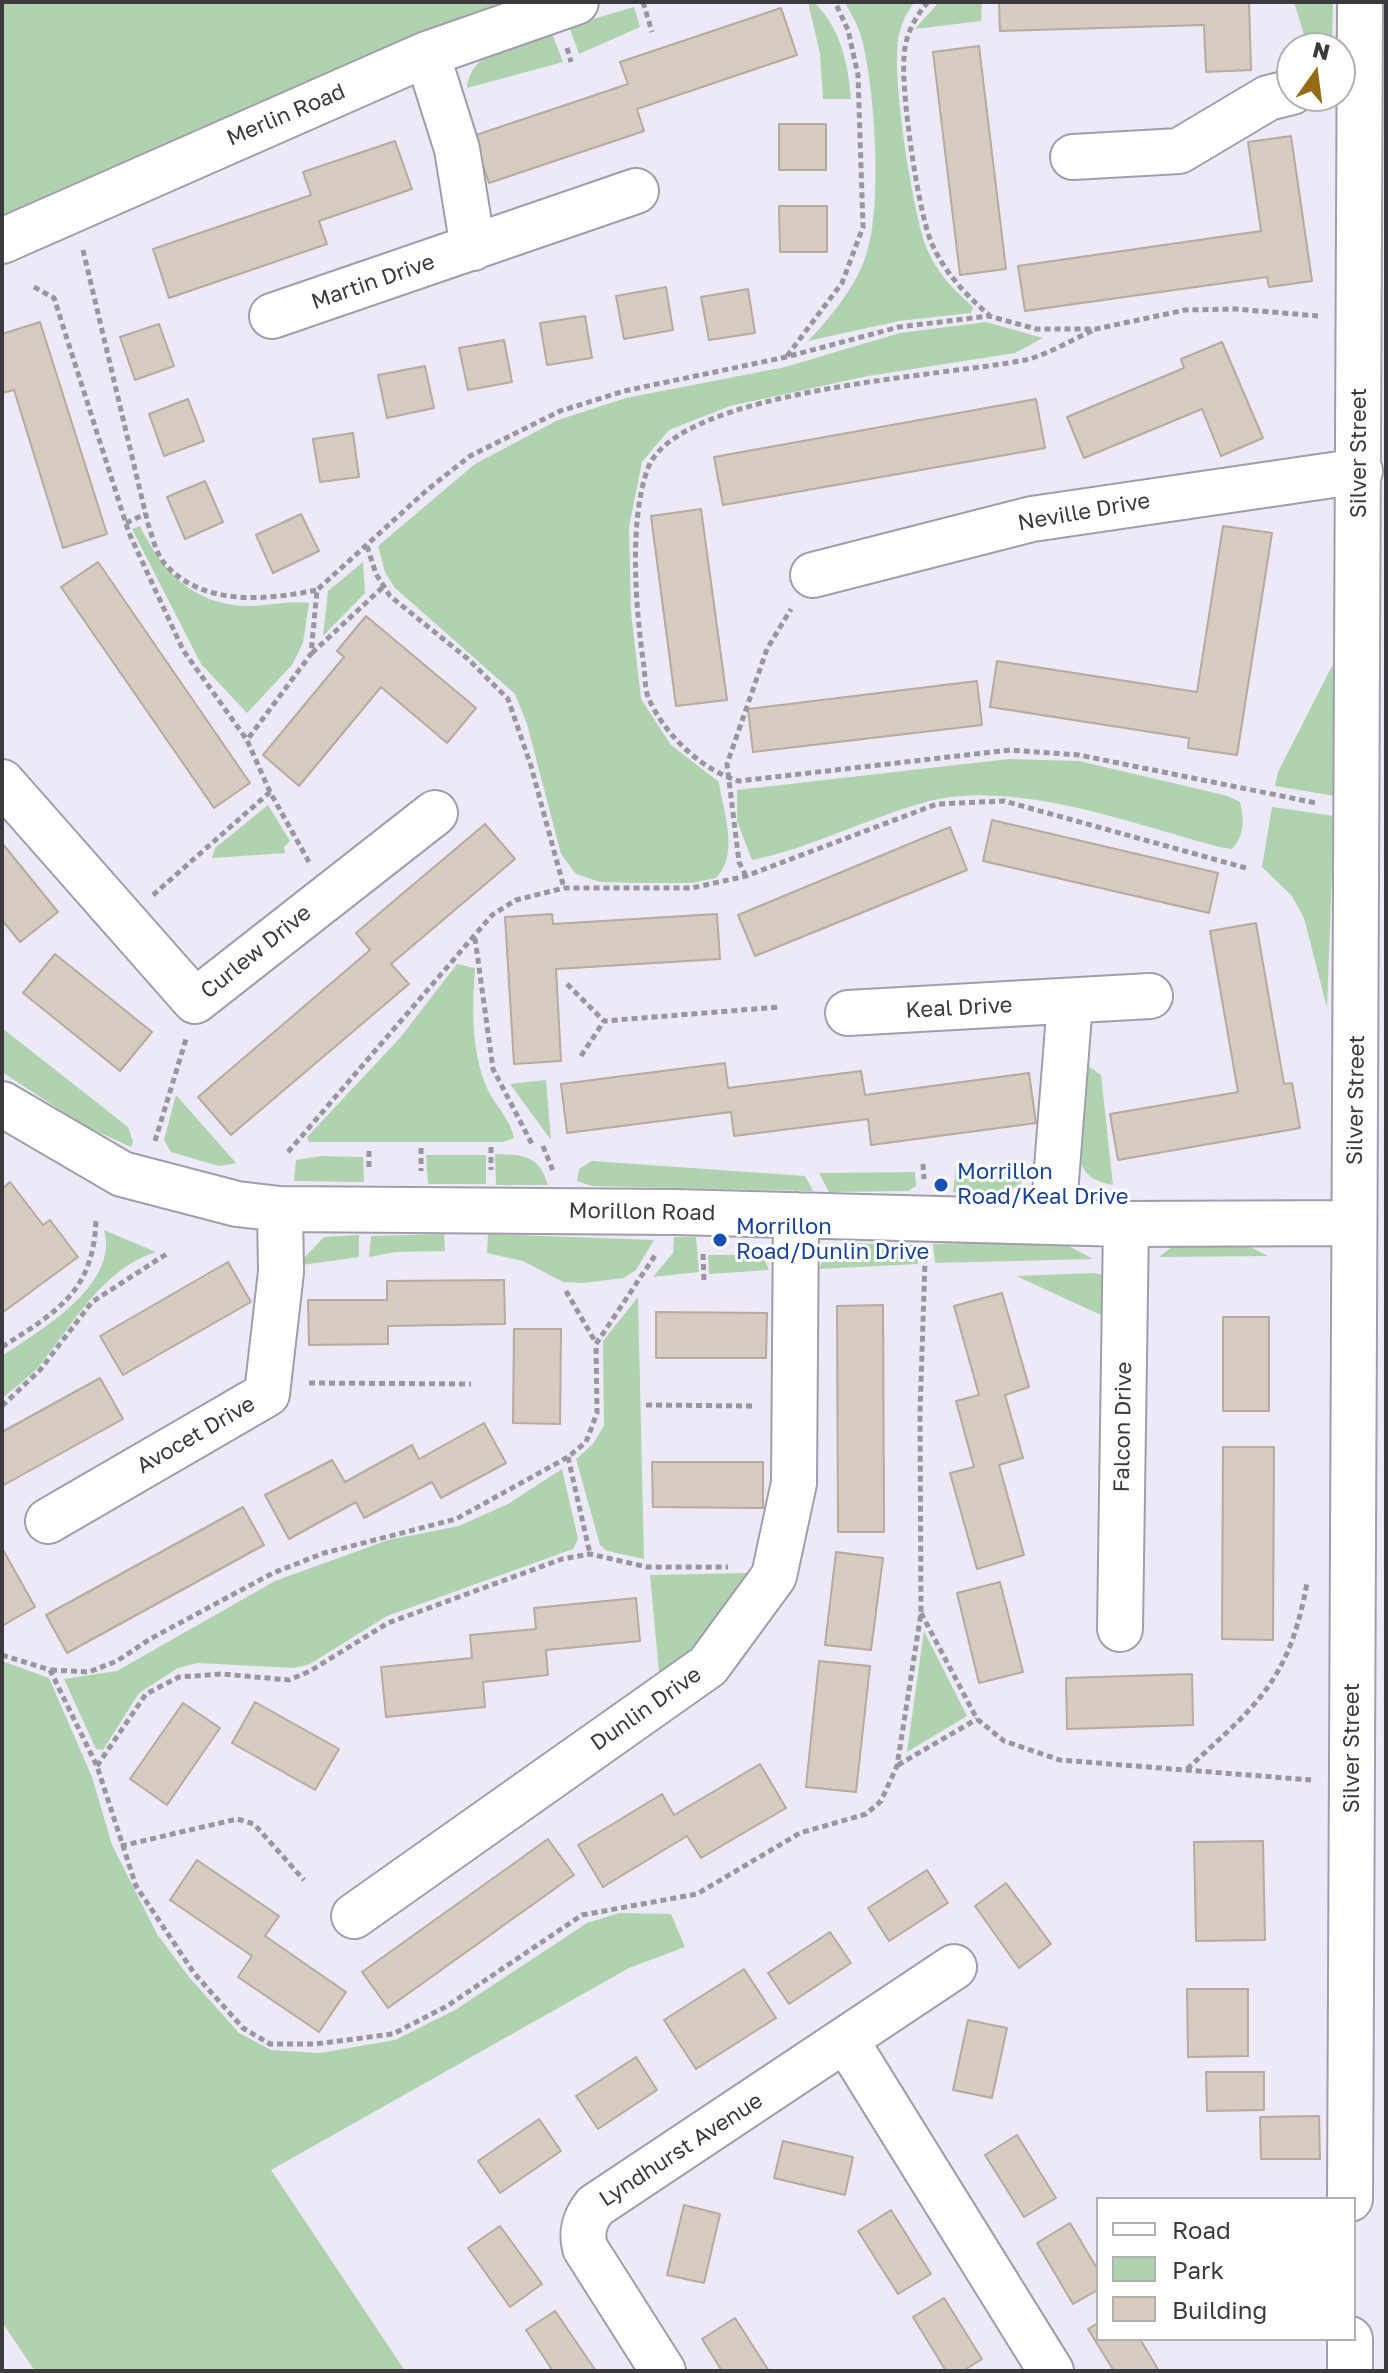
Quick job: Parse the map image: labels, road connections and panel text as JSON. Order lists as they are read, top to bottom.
{
  "streets": {
    "street": [
      "Merlin Road",
      "Martin Drive",
      "Silver Street",
      "Neville Drive",
      "Curlew Drive",
      "Keal Drive",
      "Morillon Road",
      "Falcon Drive",
      "Avocet Drive",
      "Dunlin Drive",
      "Lyndhurst Avenue"
    ]
  },
  "crossings": [
    ["Silver Street", "Neville Drive"],
    ["Silver Street", "Morillon Road"],
    ["Morillon Road", "Falcon Drive"],
    ["Morillon Road", "Avocet Drive"],
    ["Morillon Road", "Dunlin Drive"]
  ],
  "places": ["Morrillon Road/Keal Drive", "Morrillon Road/Dunlin Drive"],
  "legend": ["Road", "Park", "Building"],
  "north": "top"
}
